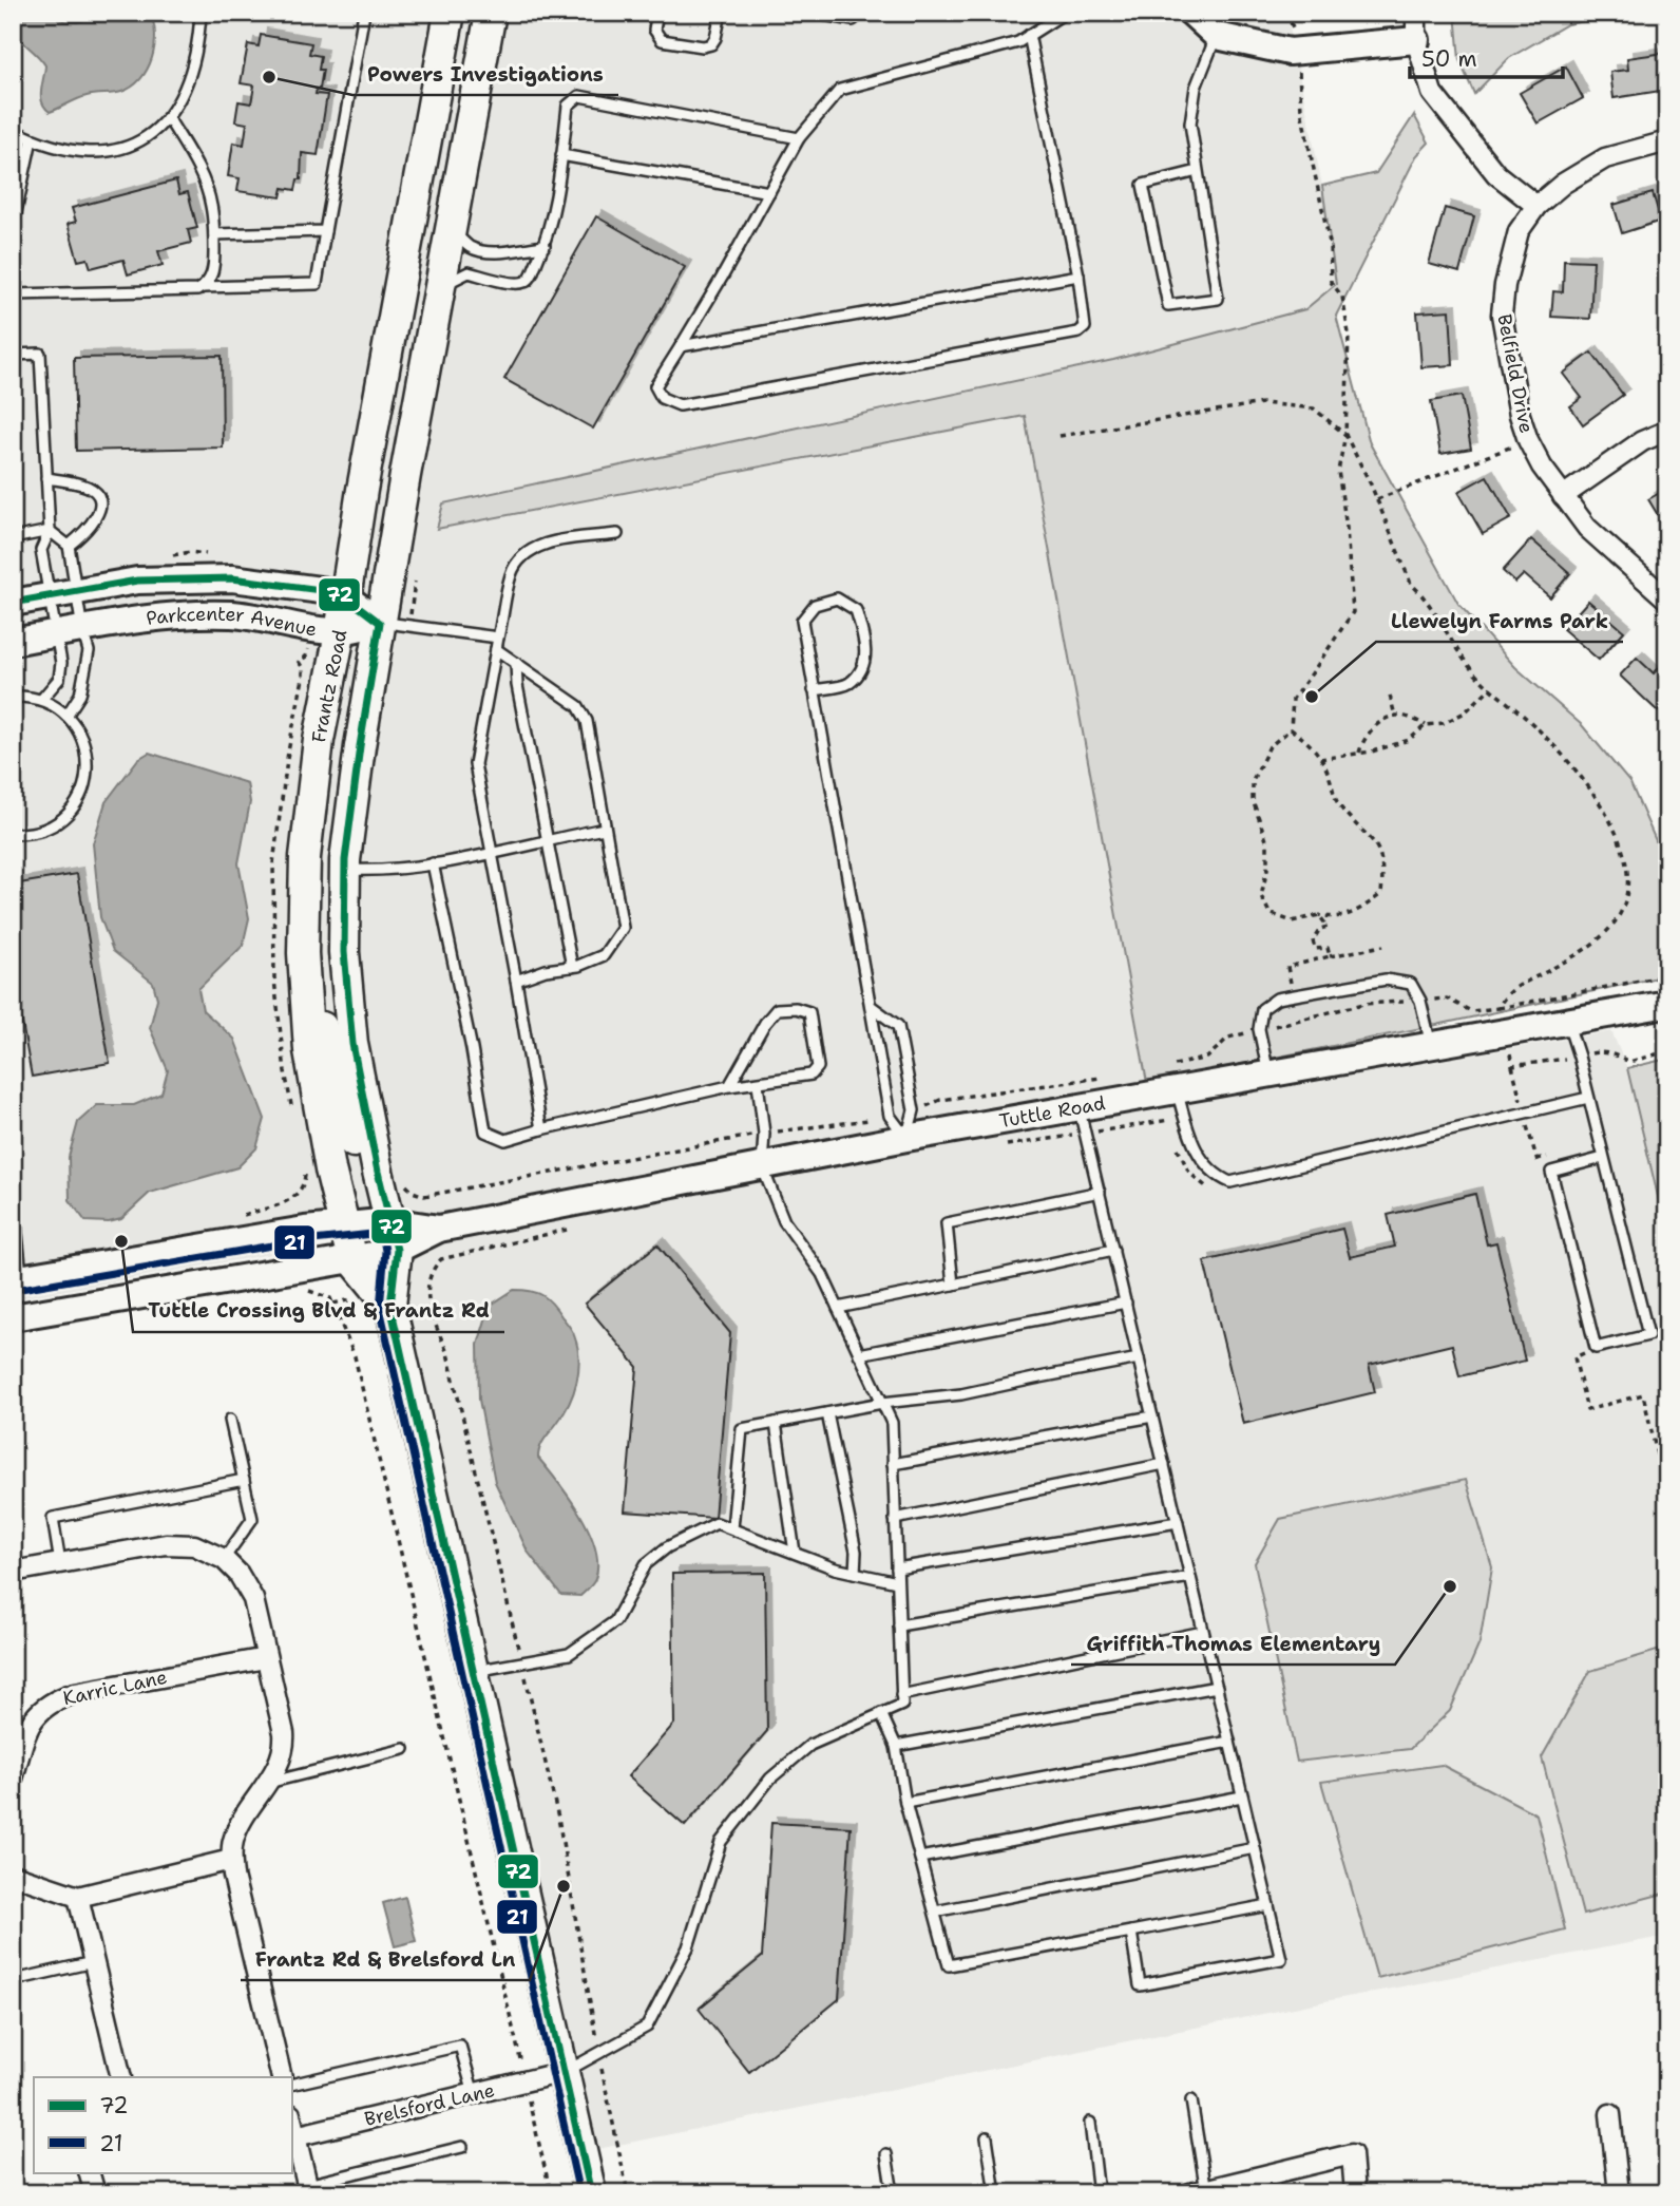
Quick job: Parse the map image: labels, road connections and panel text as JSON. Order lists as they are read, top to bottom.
{
  "streets": {
    "main road": ["Parkcenter Avenue", "Frantz Road", "Tuttle Road"],
    "street": ["Belfield Drive", "Karric Lane", "Brelsford Lane"]
  },
  "crossings": [
    ["Parkcenter Avenue", "Frantz Road"],
    ["Frantz Road", "Tuttle Road"],
    ["Frantz Road", "Brelsford Lane"]
  ],
  "places": [
    "Powers Investigations",
    "Llewelyn Farms Park",
    "Tuttle Crossing Blvd & Frantz Rd",
    "Griffith Thomas Elementary",
    "Frantz Rd & Brelsford Ln"
  ],
  "lines": ["transit line 72", "transit line 21"],
  "legend": ["72", "21"],
  "scale_bar": "50 m"
}
